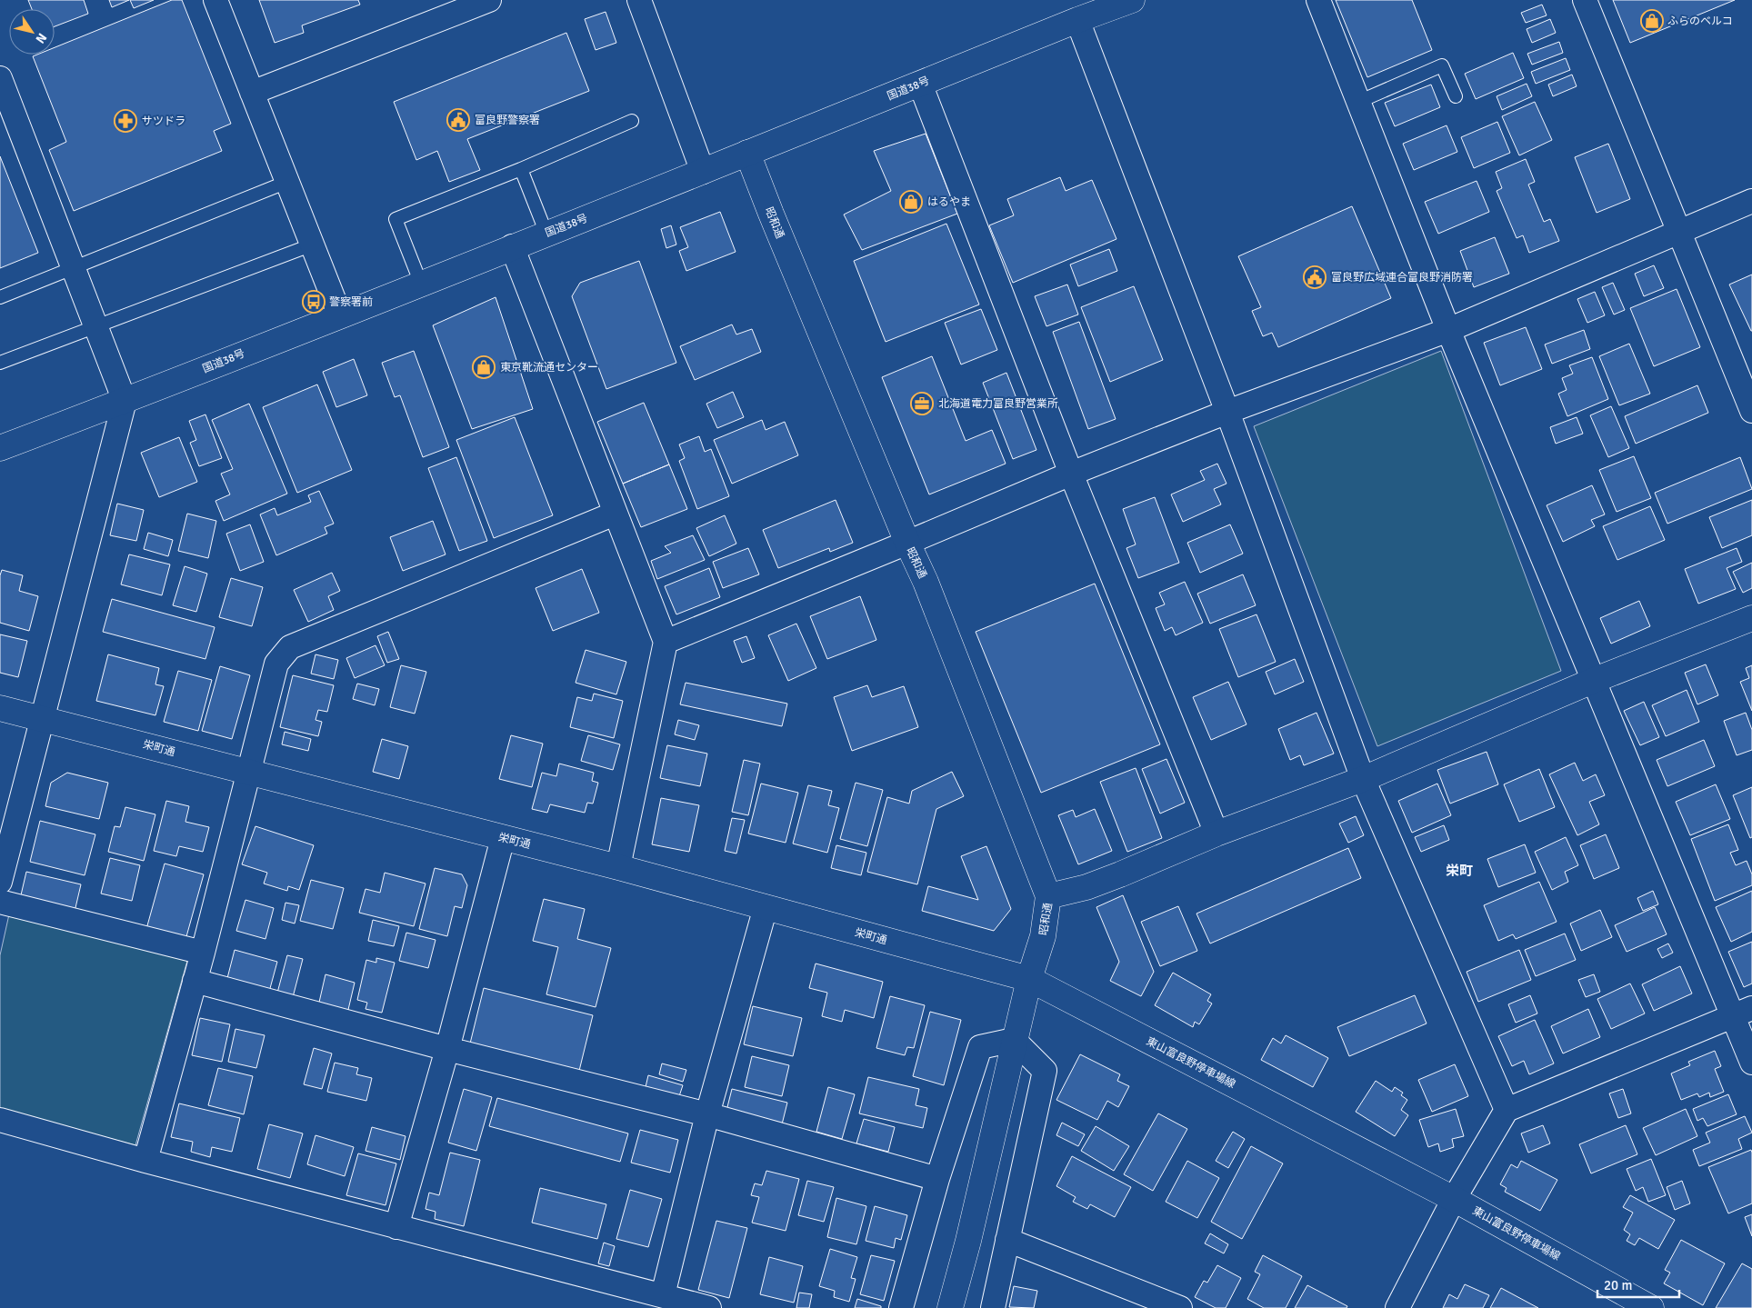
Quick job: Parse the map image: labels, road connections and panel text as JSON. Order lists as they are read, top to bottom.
{
  "streets": {
    "main road": [
      "国道38号",
      "昭和通",
      "栄町通",
      "東山富良野停車場線"
    ]
  },
  "crossings": [
    ["国道38号", "昭和通"],
    ["昭和通", "栄町通"],
    ["昭和通", "東山富良野停車場線"],
    ["栄町通", "東山富良野停車場線"]
  ],
  "districts": ["栄町"],
  "places": {
    "shop": ["ふらのベルコ", "はるやま", "東京靴流通センター"],
    "public building": ["富良野警察署", "富良野広域連合富良野消防署"],
    "pharmacy": ["サツドラ"],
    "bus stop": ["警察署前"],
    "office": ["北海道電力富良野営業所"]
  },
  "scale_bar": "20 m",
  "north": "bottom right"
}
